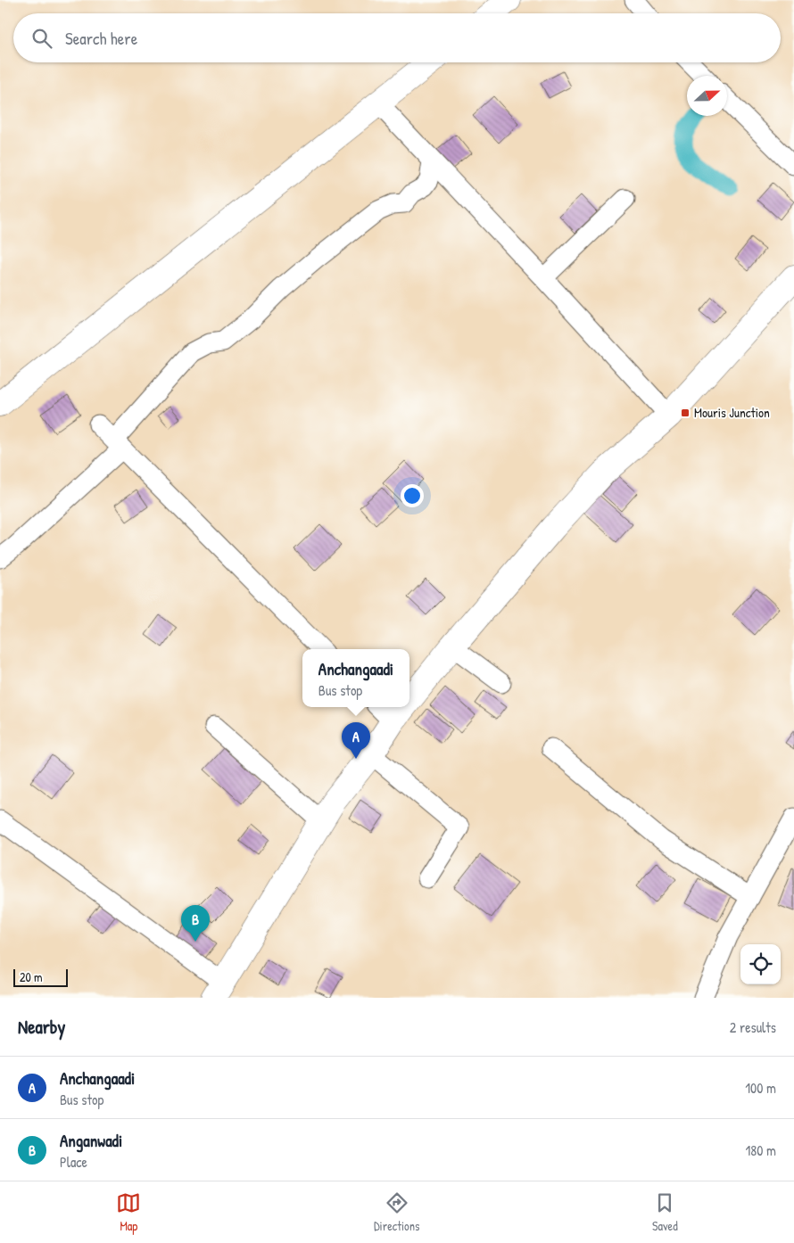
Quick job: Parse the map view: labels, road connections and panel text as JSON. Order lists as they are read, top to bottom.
{
  "places": {
    "transit": ["Mouris Junction"]
  },
  "scale_bar": "20 m",
  "north": "right",
  "page": {
    "search": "Search here",
    "popup": ["Anchangaadi", "Bus stop"],
    "pins": ["A", "B"],
    "scale": "20 m",
    "heading": ["Nearby", "2 results"],
    "list": [
      {
        "mark": "A",
        "name": "Anchangaadi",
        "note": "Bus stop",
        "value": "100 m"
      },
      {
        "mark": "B",
        "name": "Anganwadi",
        "note": "Place",
        "value": "180 m"
      }
    ],
    "nav": ["Map", "Directions", "Saved"]
  }
}
